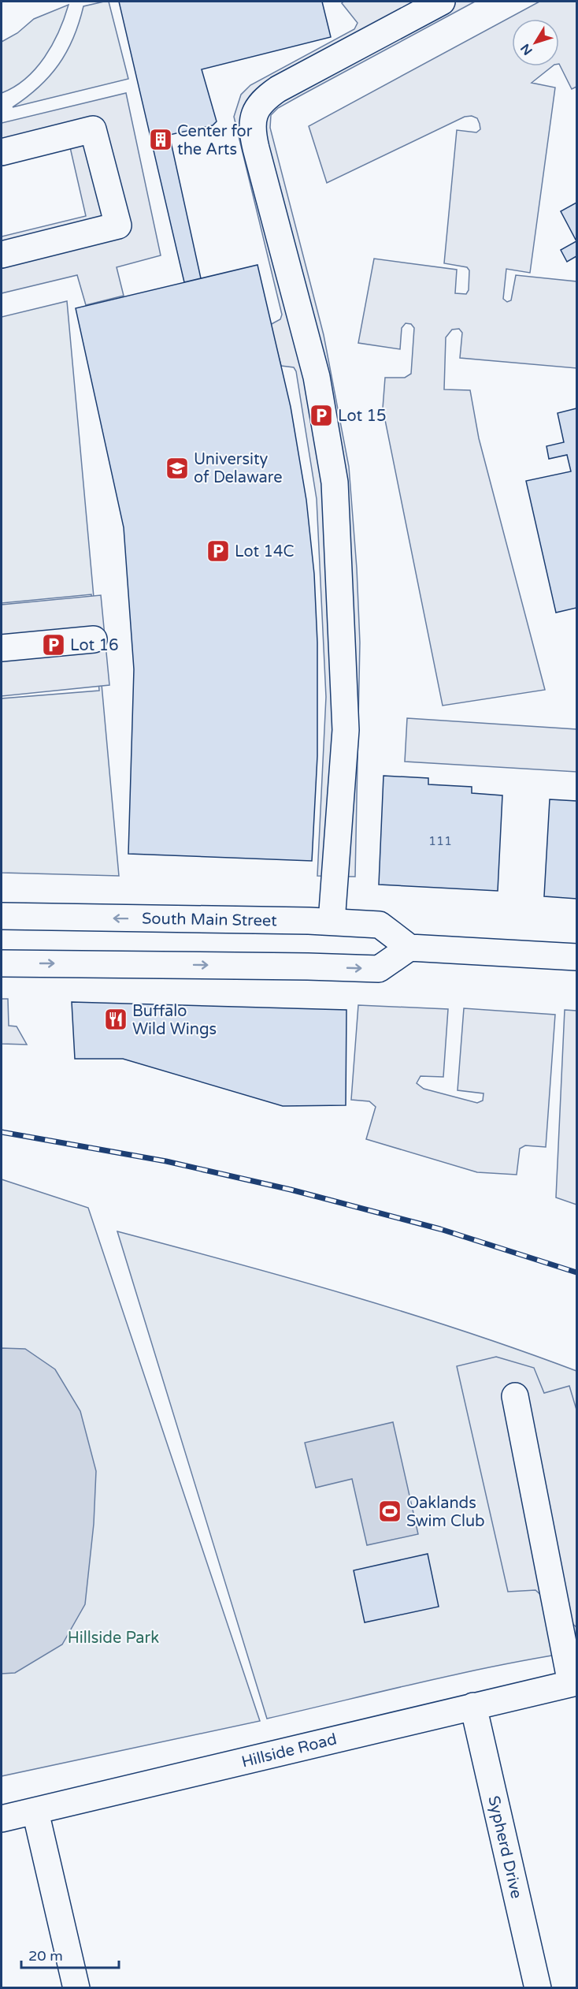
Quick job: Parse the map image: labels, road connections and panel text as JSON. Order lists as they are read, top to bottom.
{
  "streets": {
    "street": ["South Main Street", "Hillside Road", "Sypherd Drive"]
  },
  "crossings": [
    ["Hillside Road", "Sypherd Drive"]
  ],
  "parks": ["Hillside Park"],
  "places": {
    "building": ["Center for the Arts"],
    "parking": ["Lot 15", "Lot 14C", "Lot 16"],
    "school or university": ["University of Delaware"],
    "restaurant": ["Buffalo Wild Wings"],
    "sports": ["Oaklands Swim Club"]
  },
  "house_numbers": ["111"],
  "scale_bar": "20 m",
  "north": "bottom left"
}
